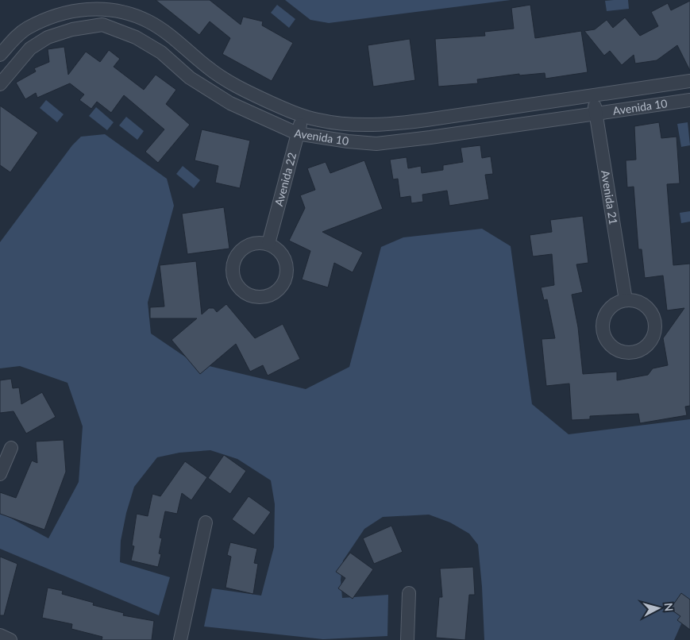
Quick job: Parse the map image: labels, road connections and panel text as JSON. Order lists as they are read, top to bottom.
{
  "streets": {
    "street": ["Avenida 10", "Avenida 22", "Avenida 21"]
  },
  "crossings": [
    ["Avenida 10", "Avenida 22"],
    ["Avenida 10", "Avenida 21"]
  ],
  "north": "right"
}
